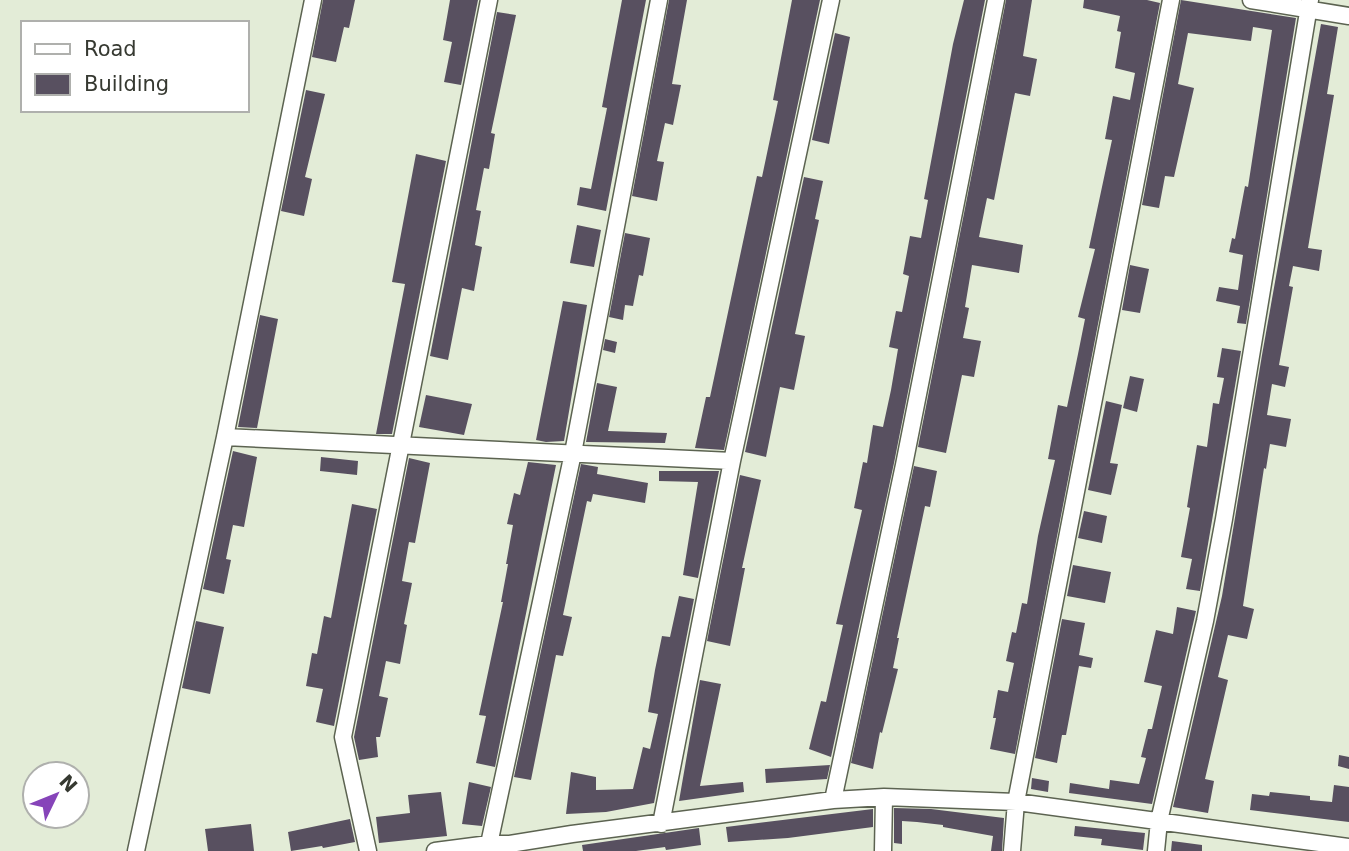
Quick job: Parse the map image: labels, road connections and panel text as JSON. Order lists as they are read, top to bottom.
{
  "legend": ["Road", "Building"],
  "north": "top right"
}
